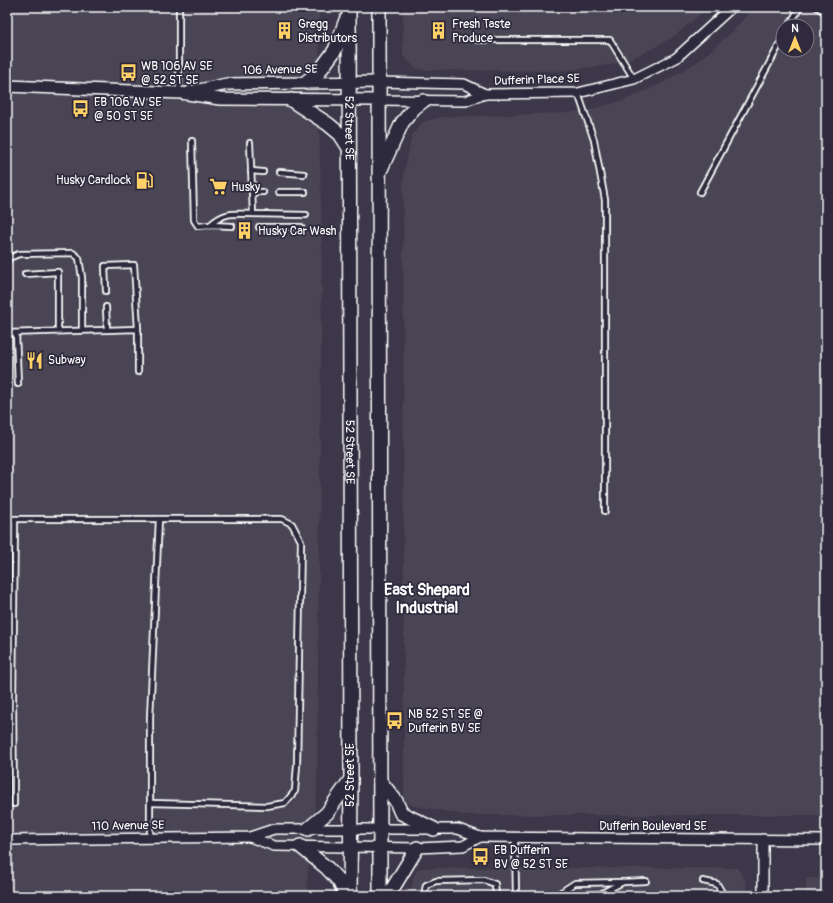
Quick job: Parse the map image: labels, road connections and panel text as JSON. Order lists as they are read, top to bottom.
{
  "streets": {
    "main road": ["52 Street SE"],
    "street": [
      "106 Avenue SE",
      "Dufferin Place SE",
      "110 Avenue SE",
      "Dufferin Boulevard SE"
    ]
  },
  "crossings": [
    ["106 Avenue SE", "Dufferin Place SE"],
    ["106 Avenue SE", "52 Street SE"],
    ["52 Street SE", "110 Avenue SE"],
    ["52 Street SE", "Dufferin Boulevard SE"],
    ["110 Avenue SE", "Dufferin Boulevard SE"]
  ],
  "districts": ["East Shepard Industrial"],
  "places": {
    "building": ["Gregg Distributors", "Fresh Taste Produce", "Husky Car Wash"],
    "bus stop": [
      "WB 106 AV SE @ 52 ST SE",
      "EB 106 AV SE @ 50 ST SE",
      "NB 52 ST SE @ Dufferin BV SE",
      "EB Dufferin BV @ 52 ST SE"
    ],
    "fuel station": ["Husky Cardlock"],
    "supermarket": ["Husky"],
    "restaurant": ["Subway"]
  },
  "north": "top"
}
